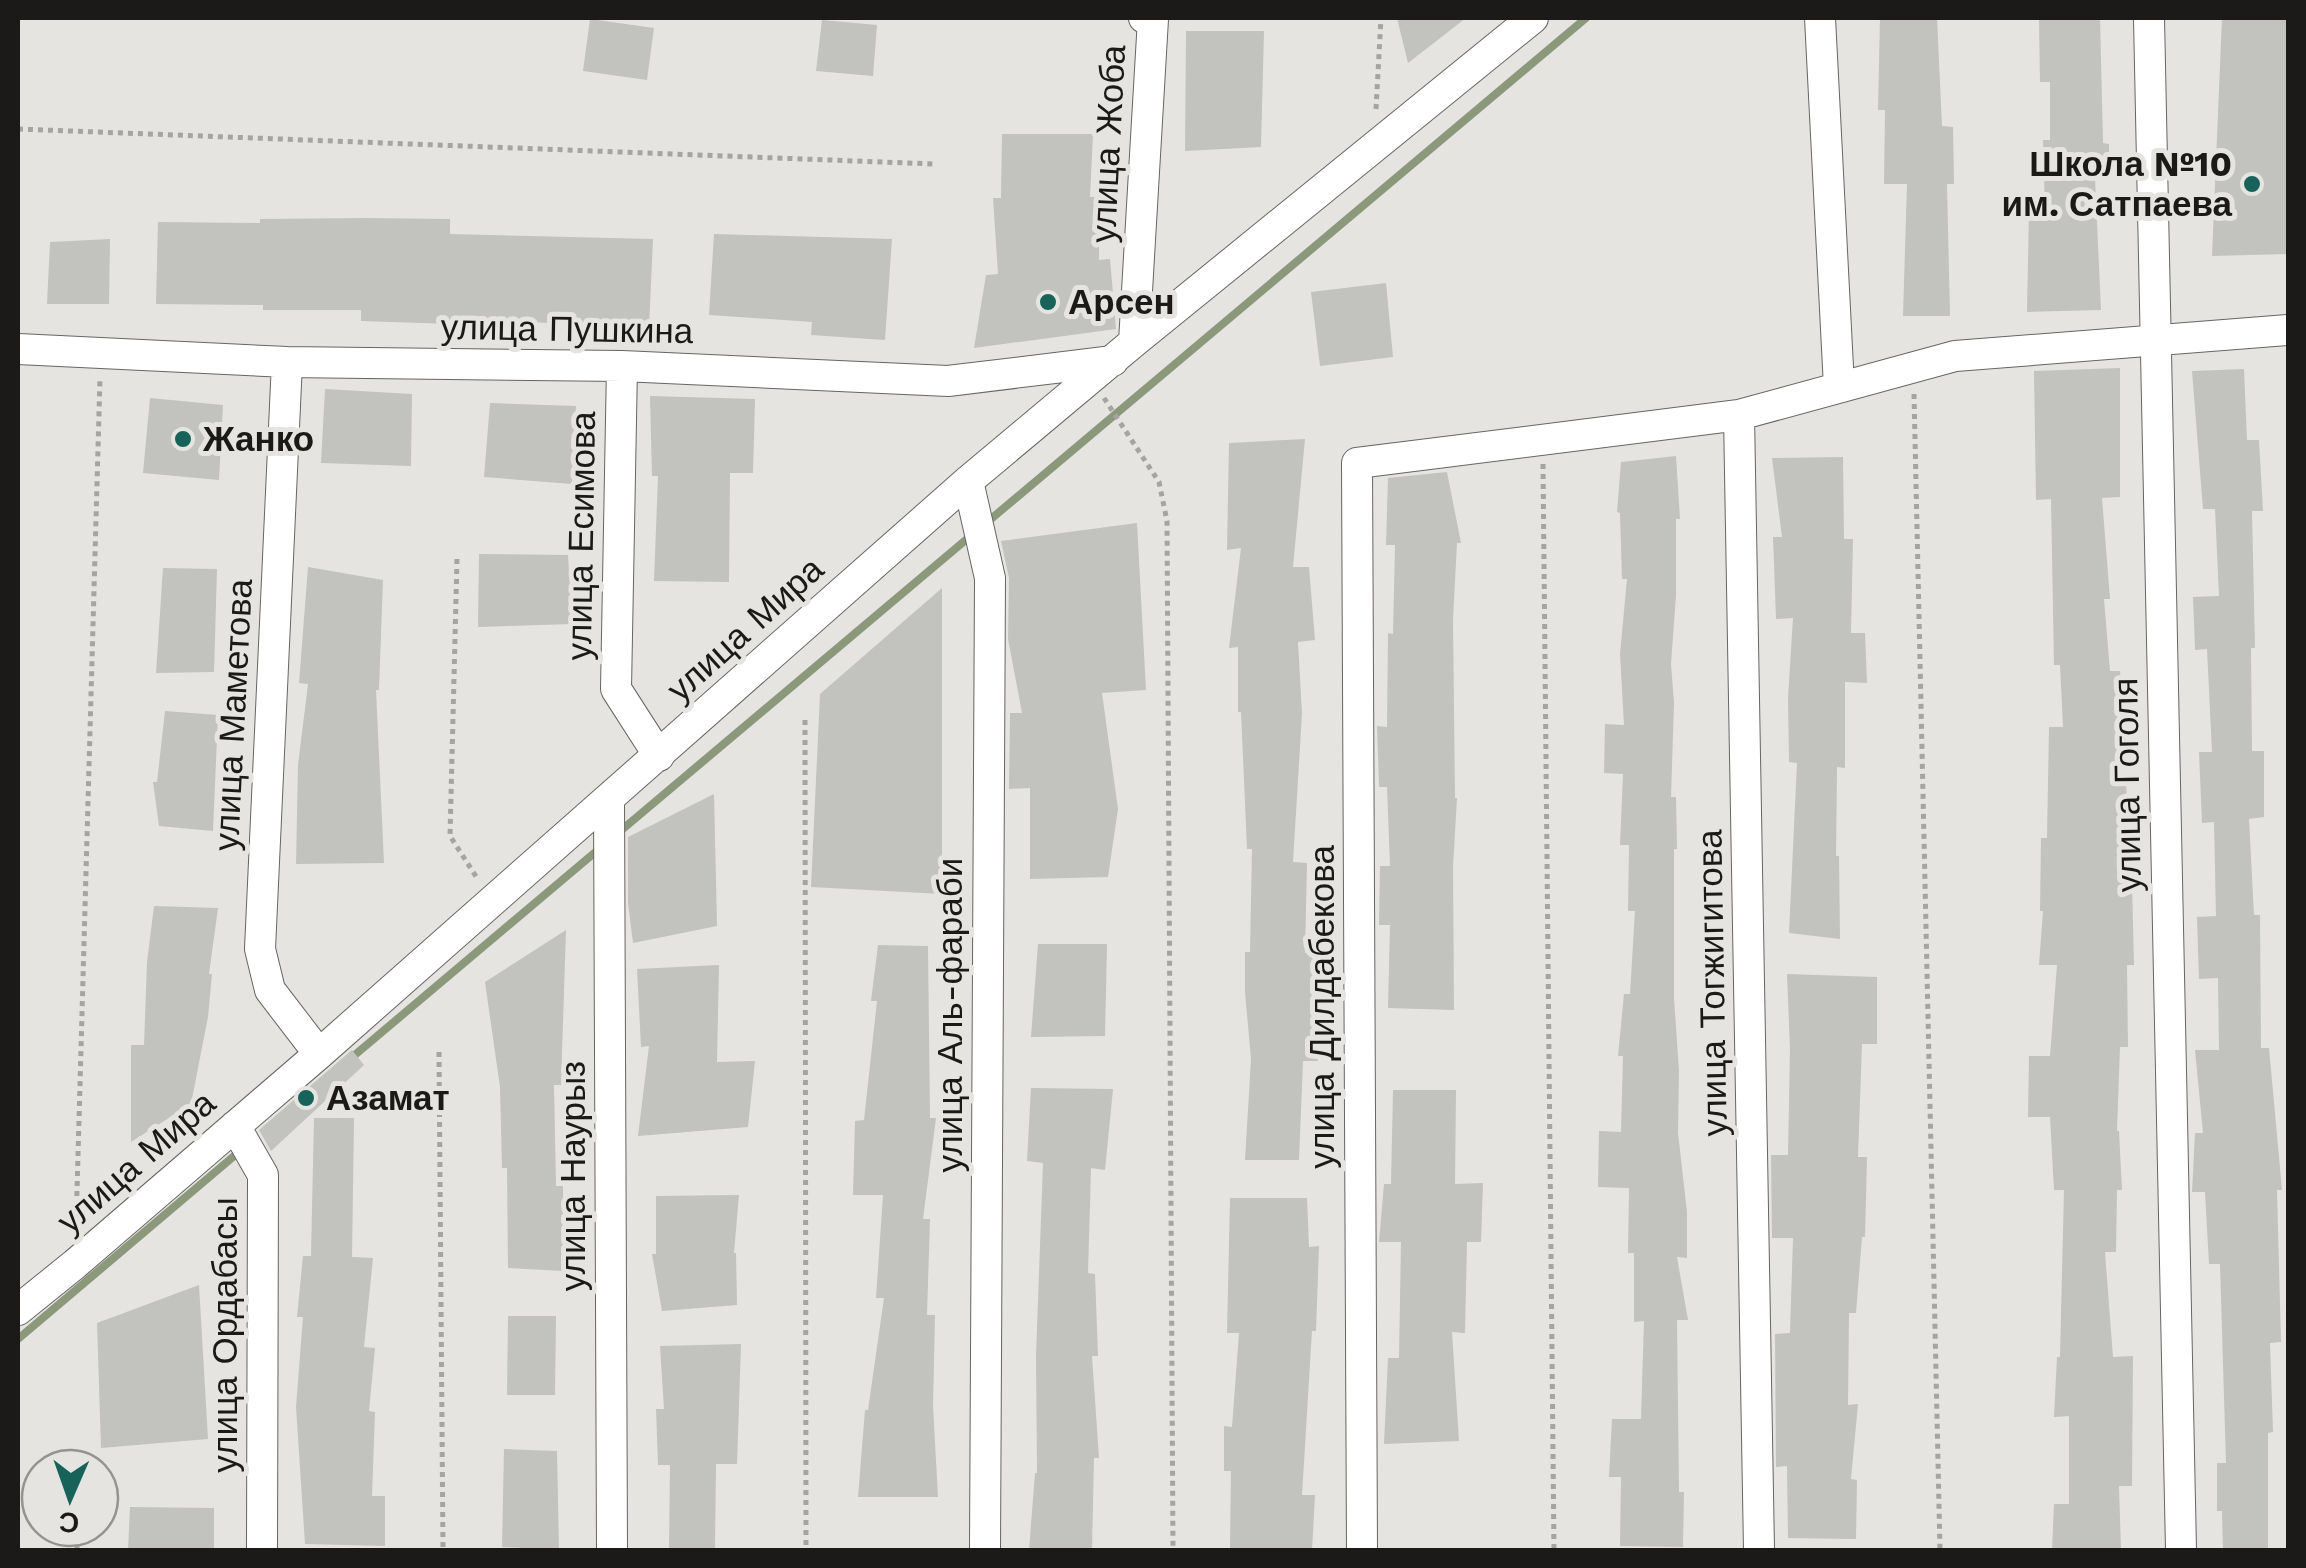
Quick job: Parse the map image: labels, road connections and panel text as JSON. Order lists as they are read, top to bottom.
{
  "streets": {
    "street": [
      "улица Жоба",
      "улица Пушкина",
      "улица Есимова",
      "улица Мира",
      "улица Маметова",
      "улица Гоголя",
      "улица Тогжигитова",
      "улица Дилдабекова",
      "улица Аль-фараби",
      "улица Наурыз",
      "улица Ордабасы"
    ]
  },
  "crossings": [
    ["улица Жоба", "улица Пушкина"],
    ["улица Жоба", "улица Мира"],
    ["улица Пушкина", "улица Есимова"],
    ["улица Пушкина", "улица Мира"],
    ["улица Пушкина", "улица Маметова"],
    ["улица Есимова", "улица Мира"],
    ["улица Мира", "улица Маметова"],
    ["улица Мира", "улица Аль-фараби"],
    ["улица Мира", "улица Наурыз"],
    ["улица Мира", "улица Ордабасы"]
  ],
  "places": [
    "Школа №10 им. Сатпаева",
    "Арсен",
    "Жанко",
    "Азамат"
  ],
  "north": "bottom"
}
